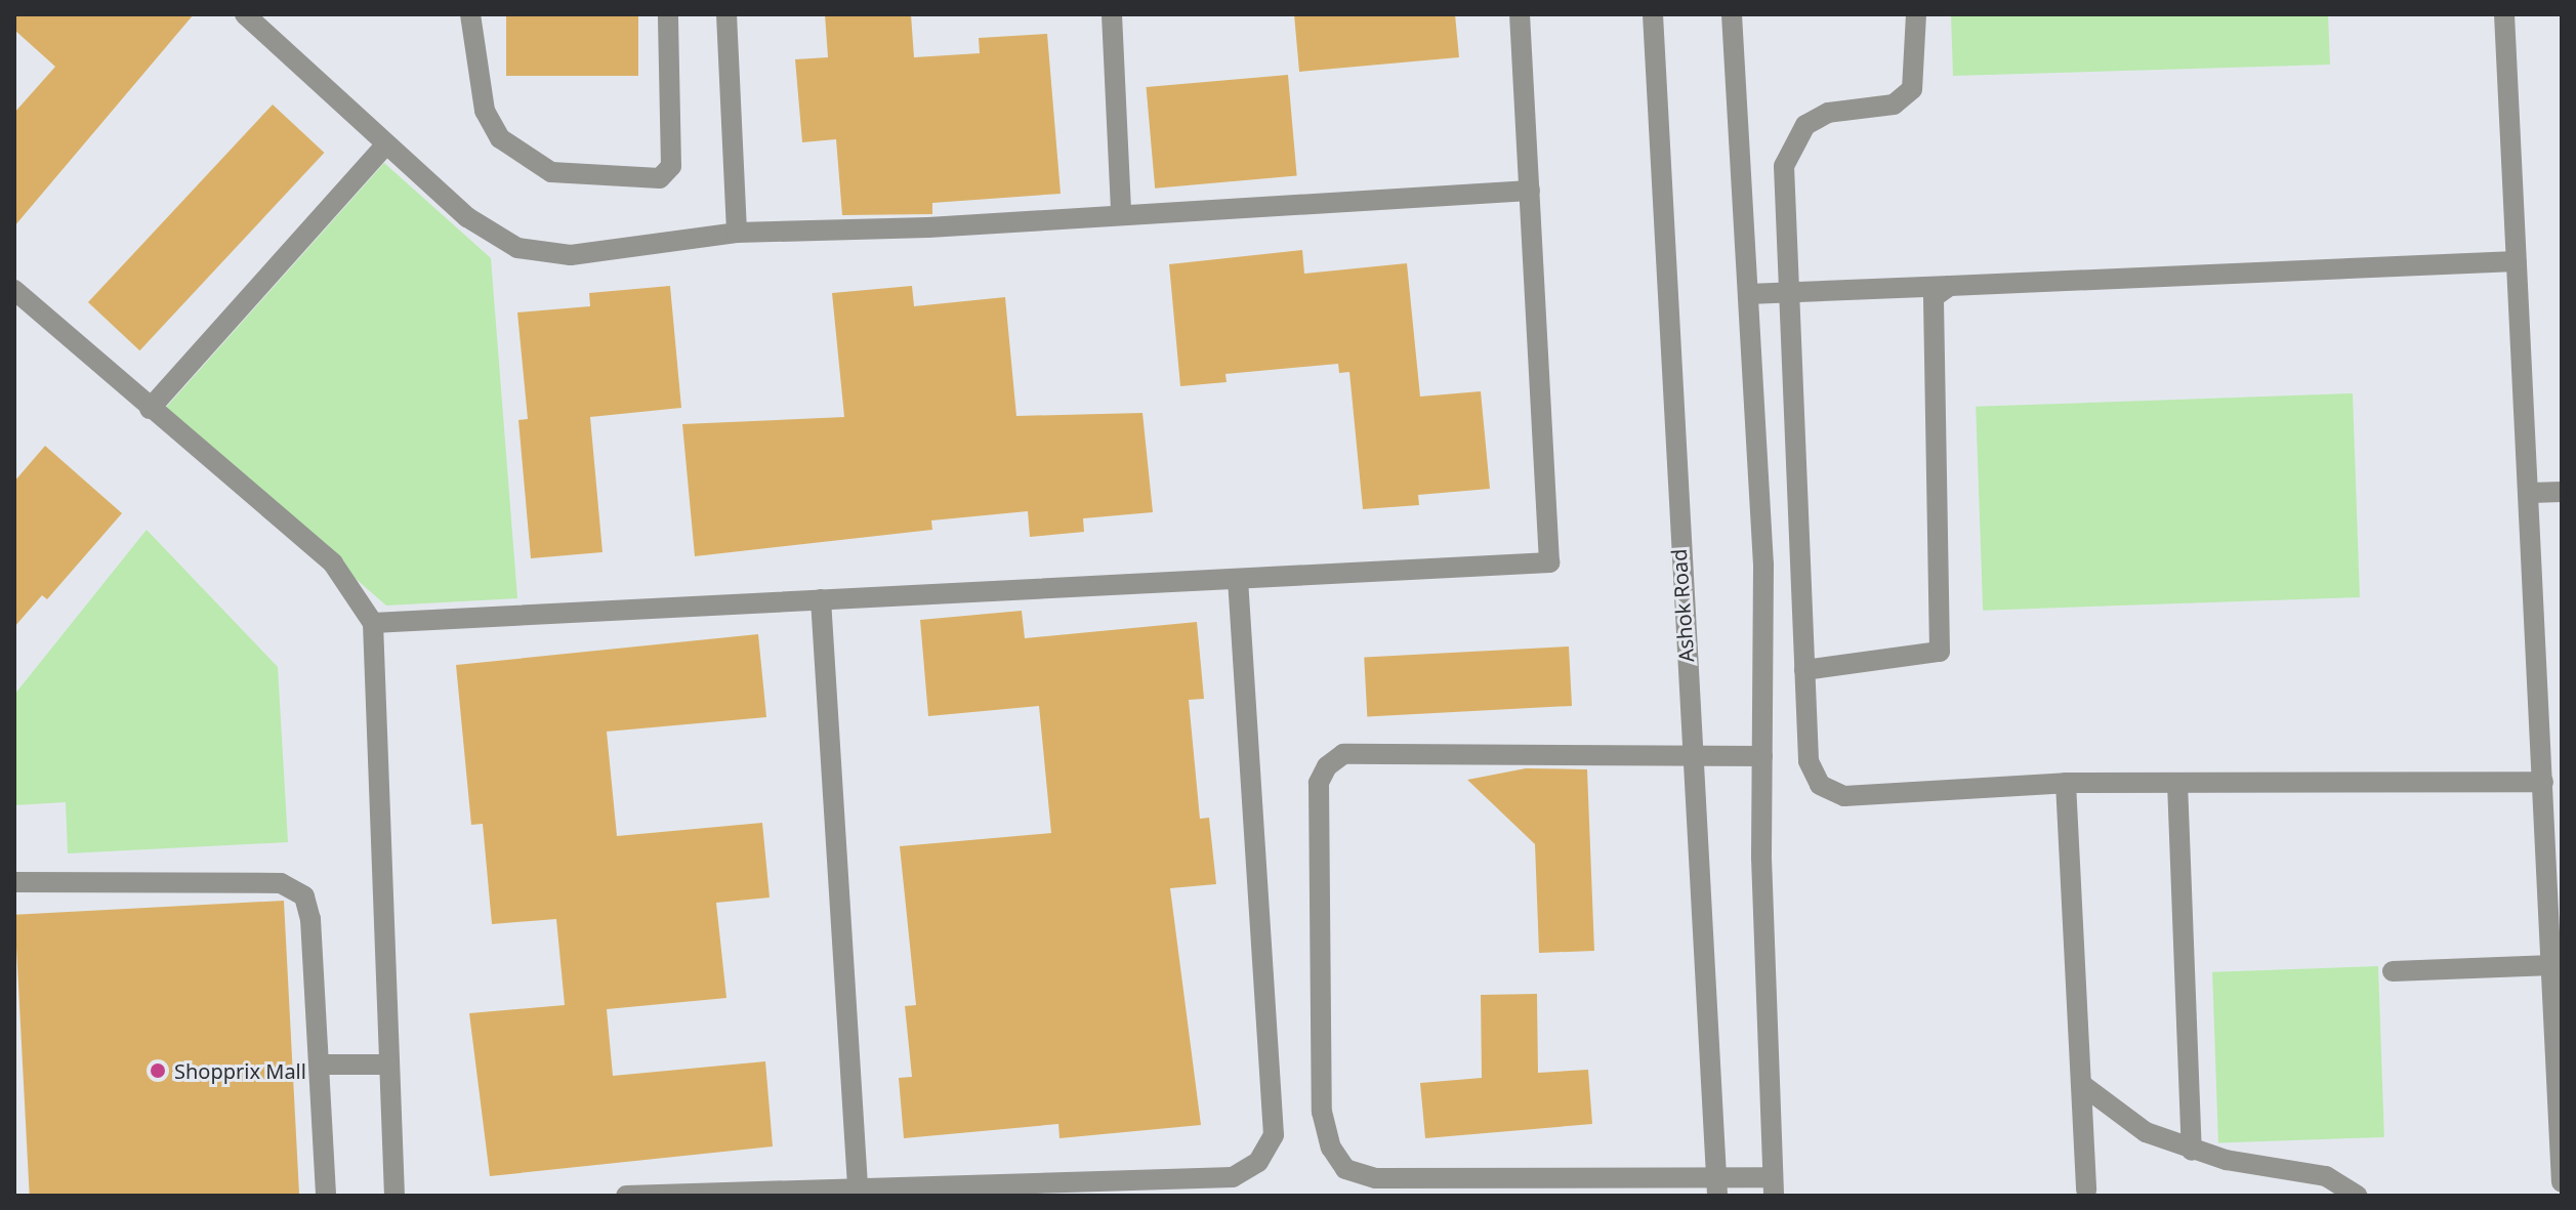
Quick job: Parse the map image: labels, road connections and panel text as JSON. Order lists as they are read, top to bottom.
{
  "streets": {
    "street": ["Ashok Road"]
  },
  "places": ["Shopprix Mall"]
}
